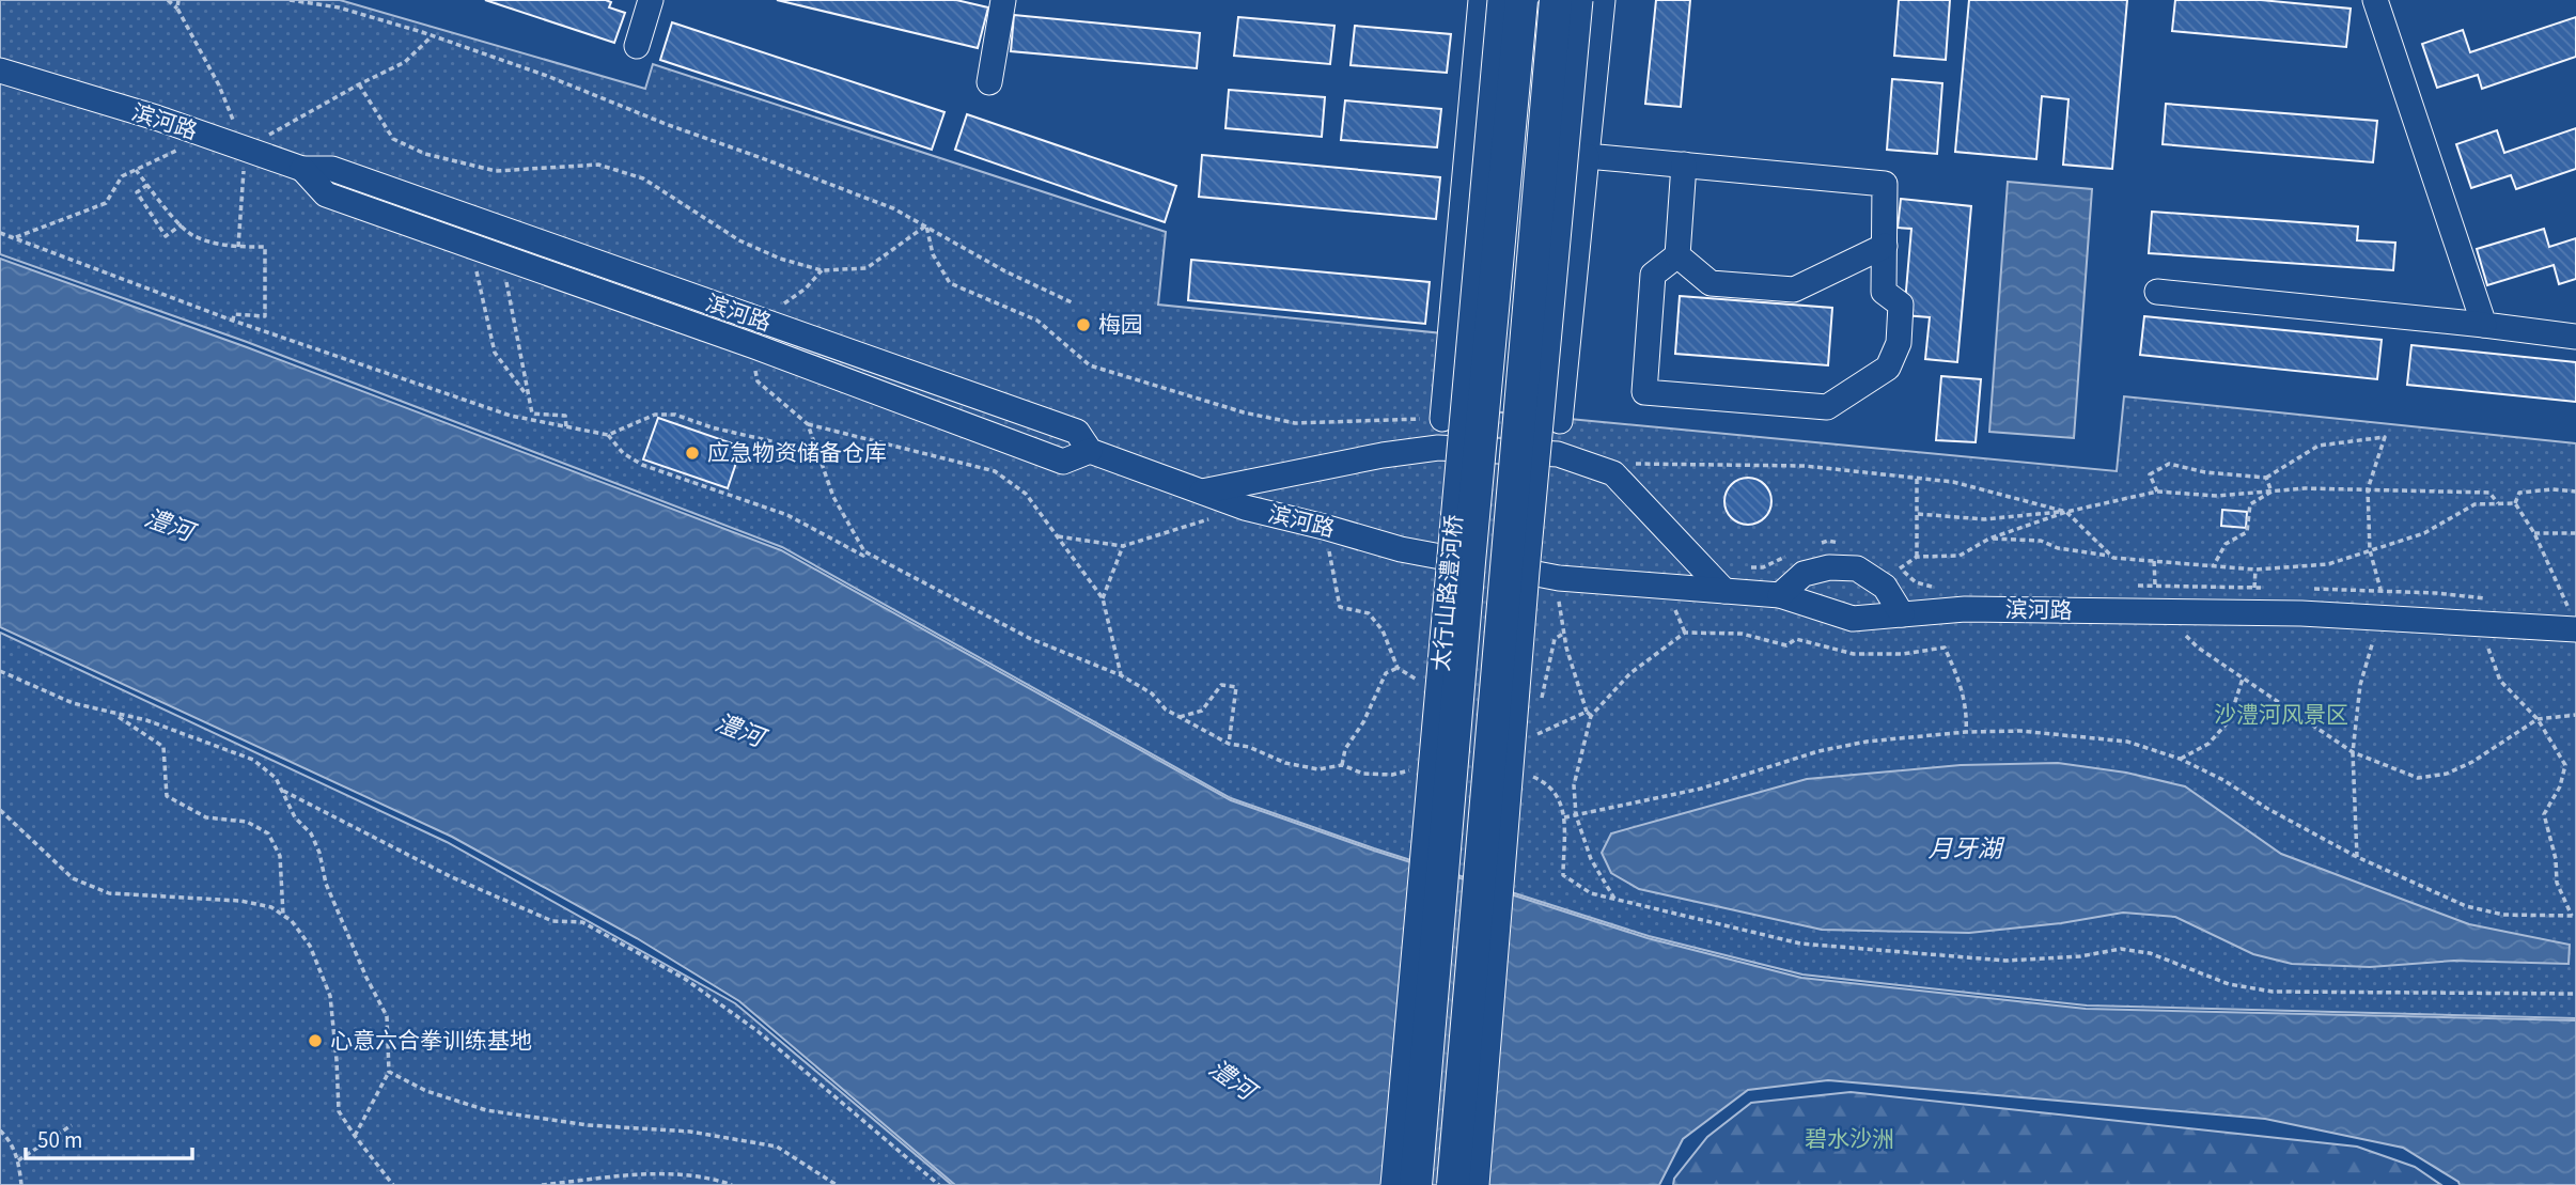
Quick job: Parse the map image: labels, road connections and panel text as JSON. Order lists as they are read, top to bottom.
{
  "streets": {
    "main road": ["太行山路澧河桥"],
    "street": ["滨河路"]
  },
  "crossings": [
    ["滨河路", "太行山路澧河桥"]
  ],
  "water": ["澧河", "月牙湖"],
  "parks": ["沙澧河风景区", "碧水沙洲"],
  "places": ["梅园", "应急物资储备仓库", "心意六合拳训练基地"],
  "scale_bar": "50 m"
}
